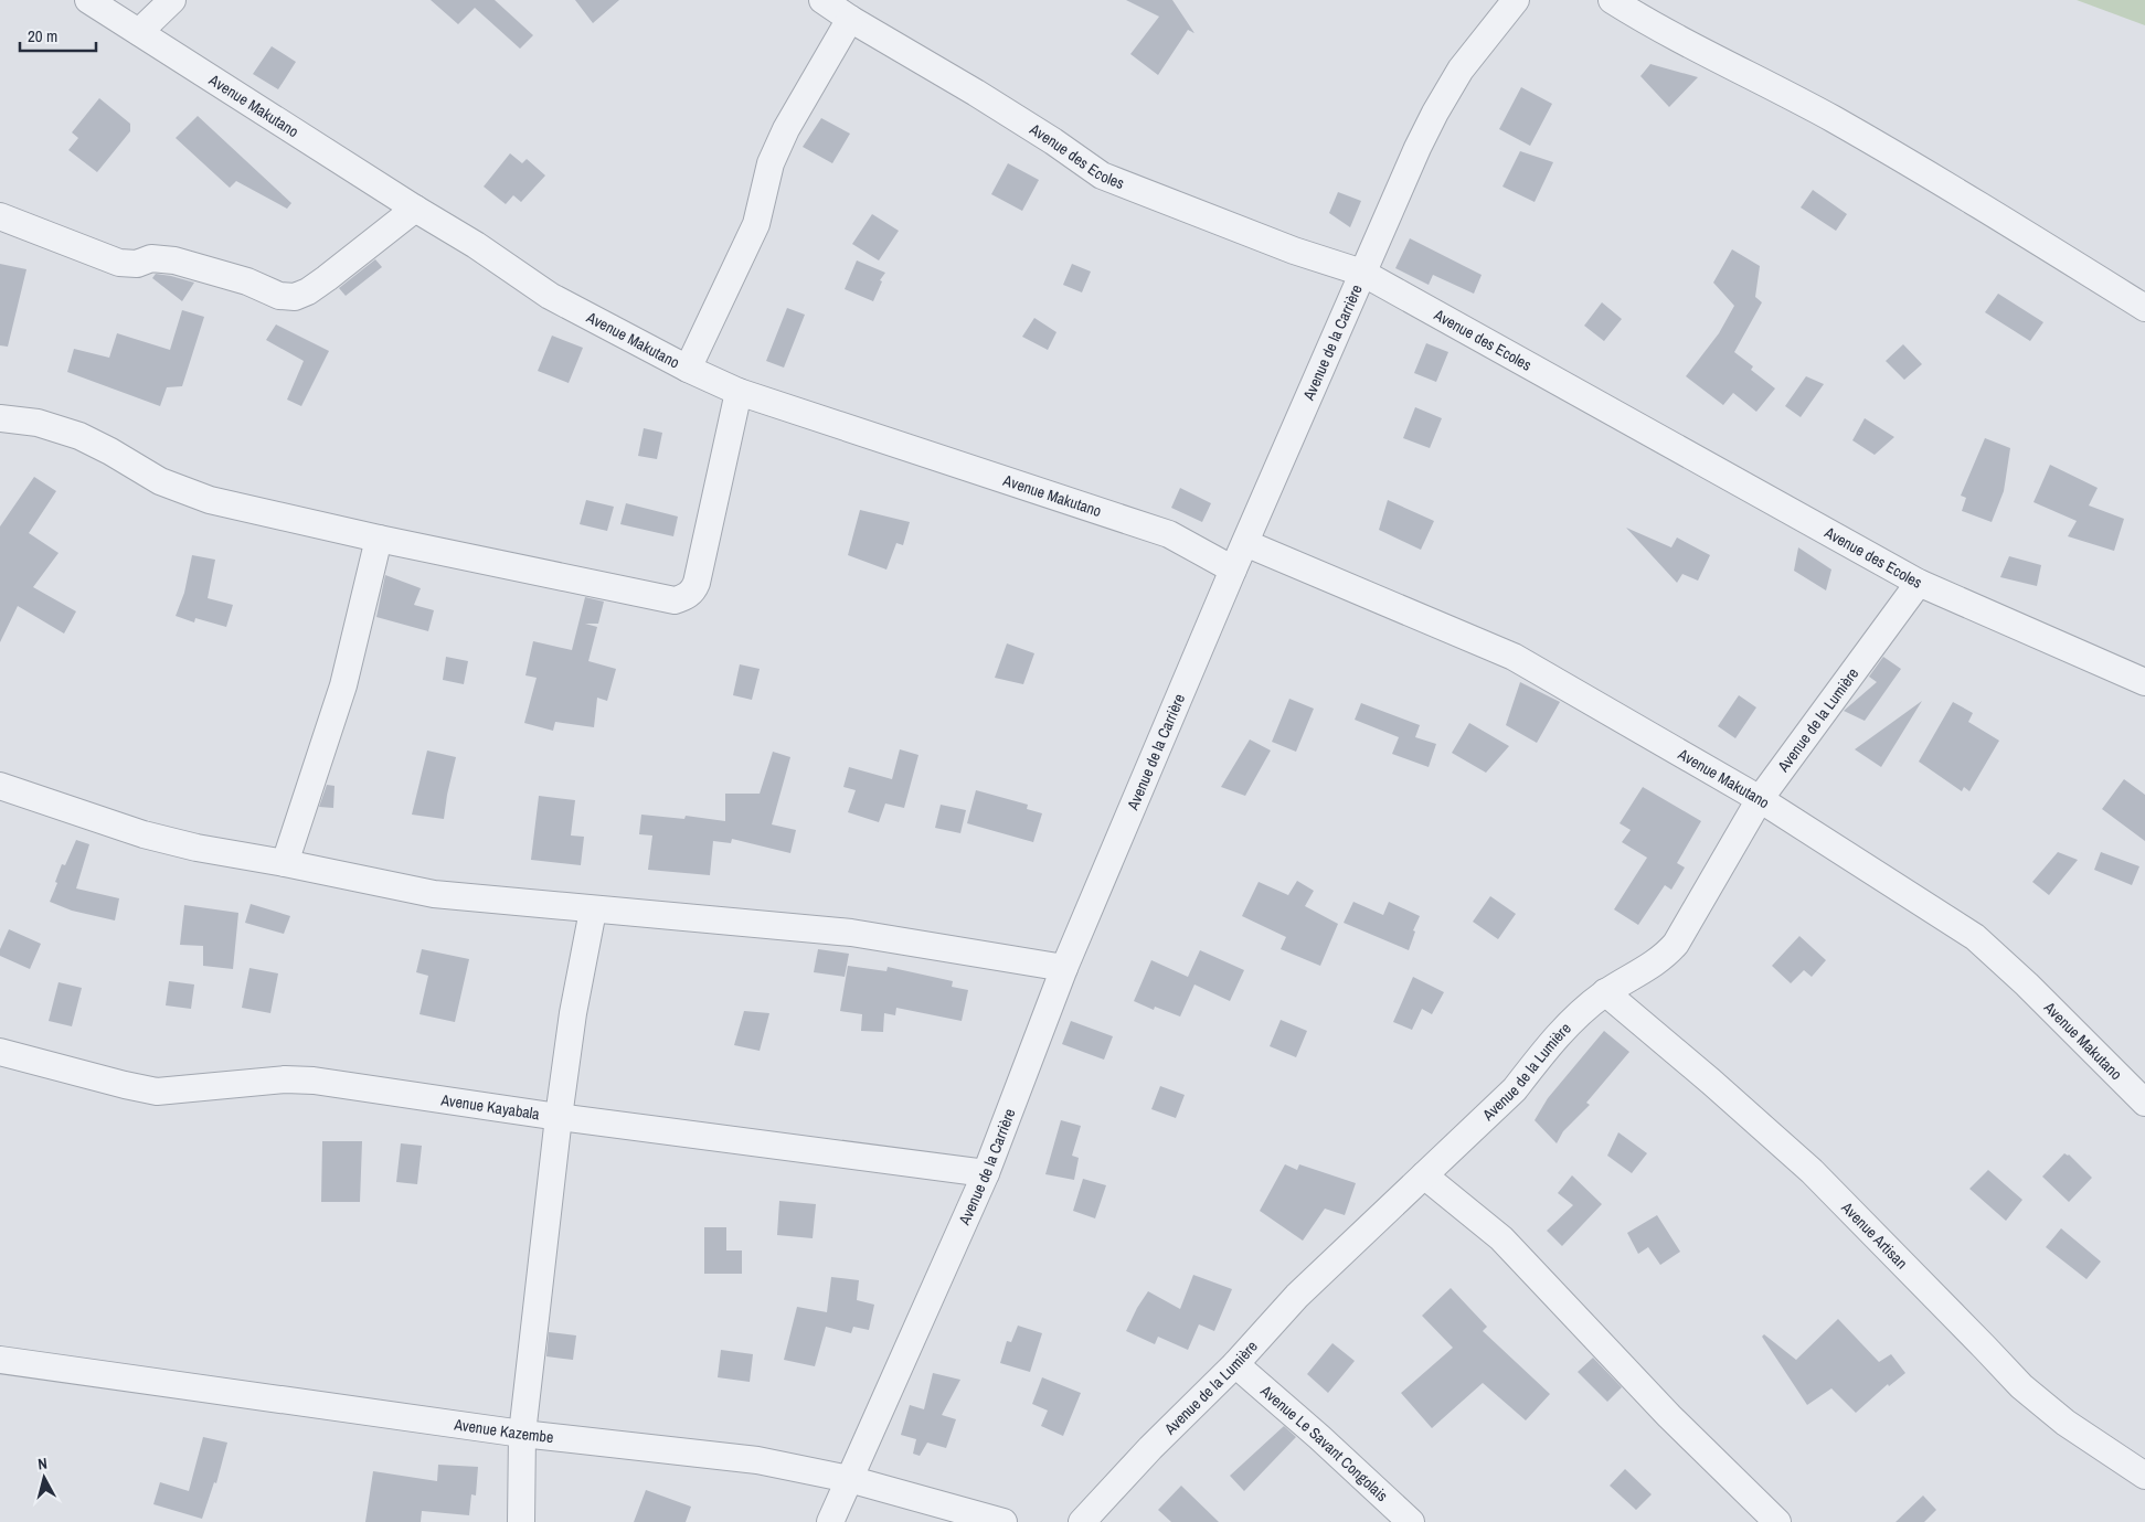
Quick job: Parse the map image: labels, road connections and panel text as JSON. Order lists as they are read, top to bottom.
{
  "streets": {
    "street": [
      "Avenue Makutano",
      "Avenue des Ecoles",
      "Avenue de la Carrière",
      "Avenue de la Lumière",
      "Avenue Kayabala",
      "Avenue Artisan",
      "Avenue Kazembe",
      "Avenue Le Savant Congolais"
    ]
  },
  "crossings": [
    ["Avenue Makutano", "Avenue de la Carrière"],
    ["Avenue Makutano", "Avenue de la Lumière"],
    ["Avenue des Ecoles", "Avenue de la Carrière"],
    ["Avenue des Ecoles", "Avenue de la Lumière"],
    ["Avenue de la Carrière", "Avenue Kayabala"],
    ["Avenue de la Carrière", "Avenue Kazembe"],
    ["Avenue de la Lumière", "Avenue Artisan"],
    ["Avenue de la Lumière", "Avenue Le Savant Congolais"]
  ],
  "scale_bar": "20 m",
  "north": "top"
}
